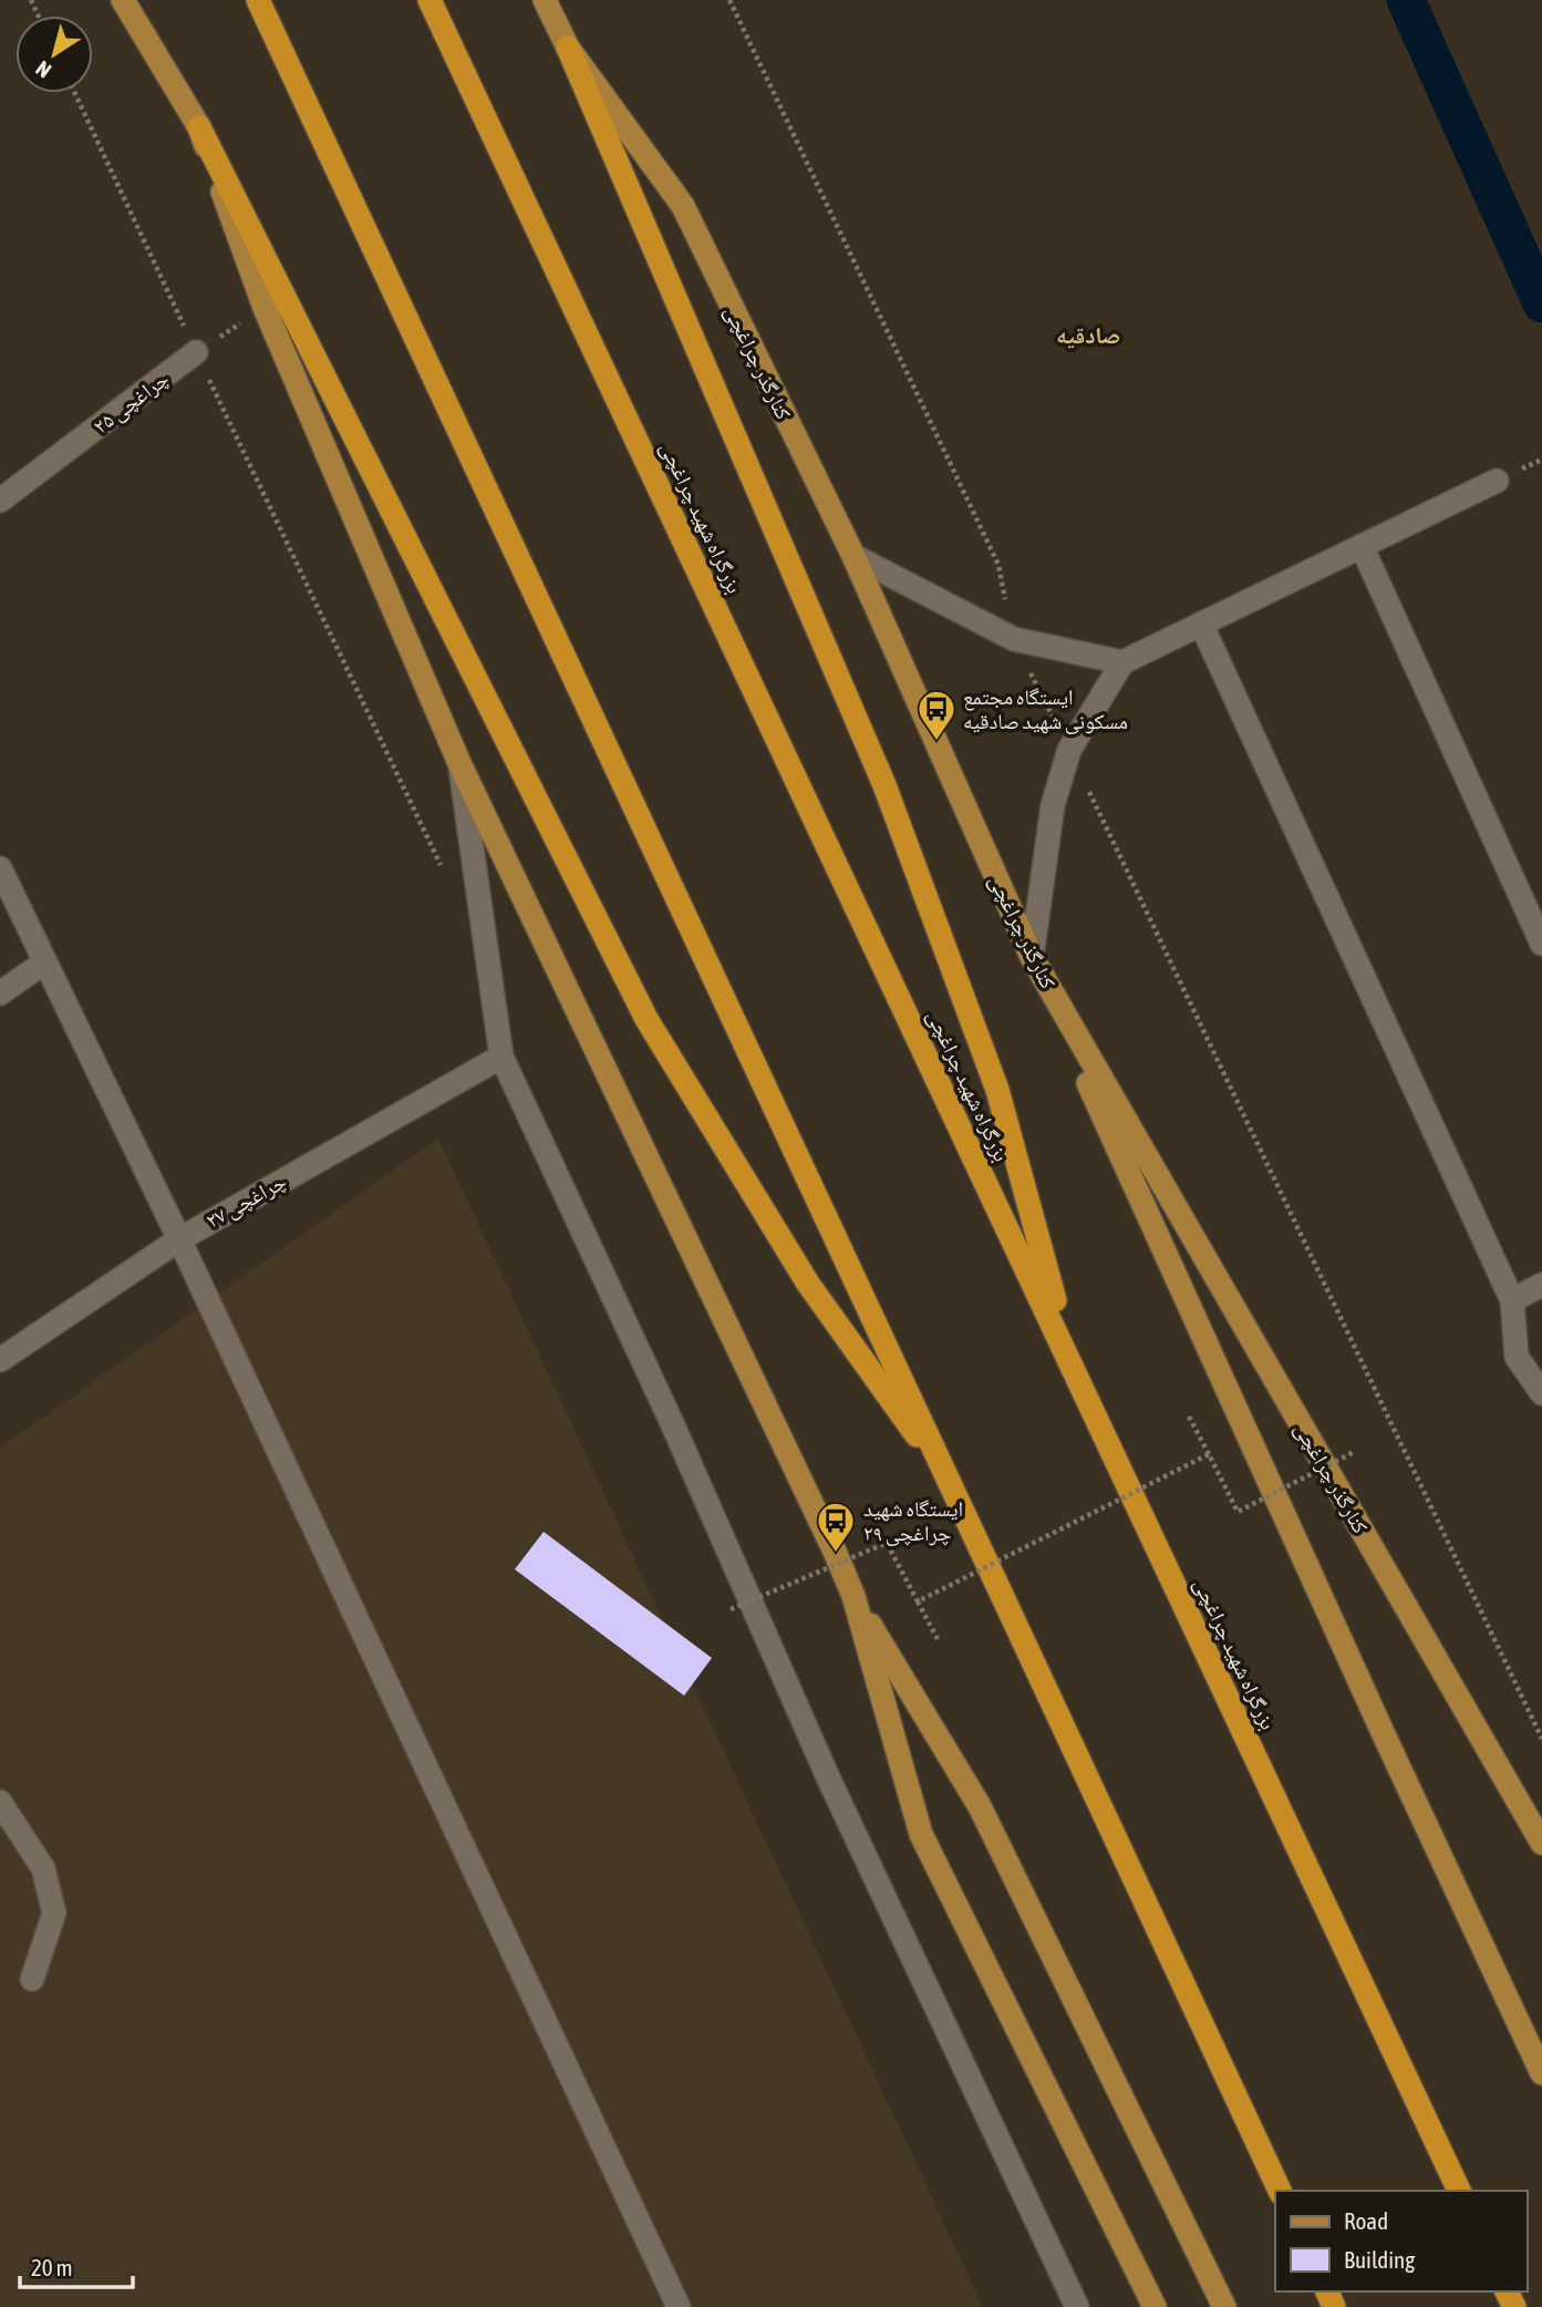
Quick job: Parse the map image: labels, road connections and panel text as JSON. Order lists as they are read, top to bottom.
{
  "streets": {
    "highway": ["بزرگراه شهید چراغچی"],
    "main road": ["کنارگذر چراغچی"],
    "street": ["چراغچی ۲۵", "چراغچی ۲۷"]
  },
  "districts": ["صادقیه"],
  "places": {
    "bus stop": ["ایستگاه مجتمع مسکونی شهید صادقیه", "ایستگاه شهید چراغچی ۲۹"]
  },
  "legend": ["Road", "Building"],
  "scale_bar": "20 m",
  "north": "bottom left"
}
